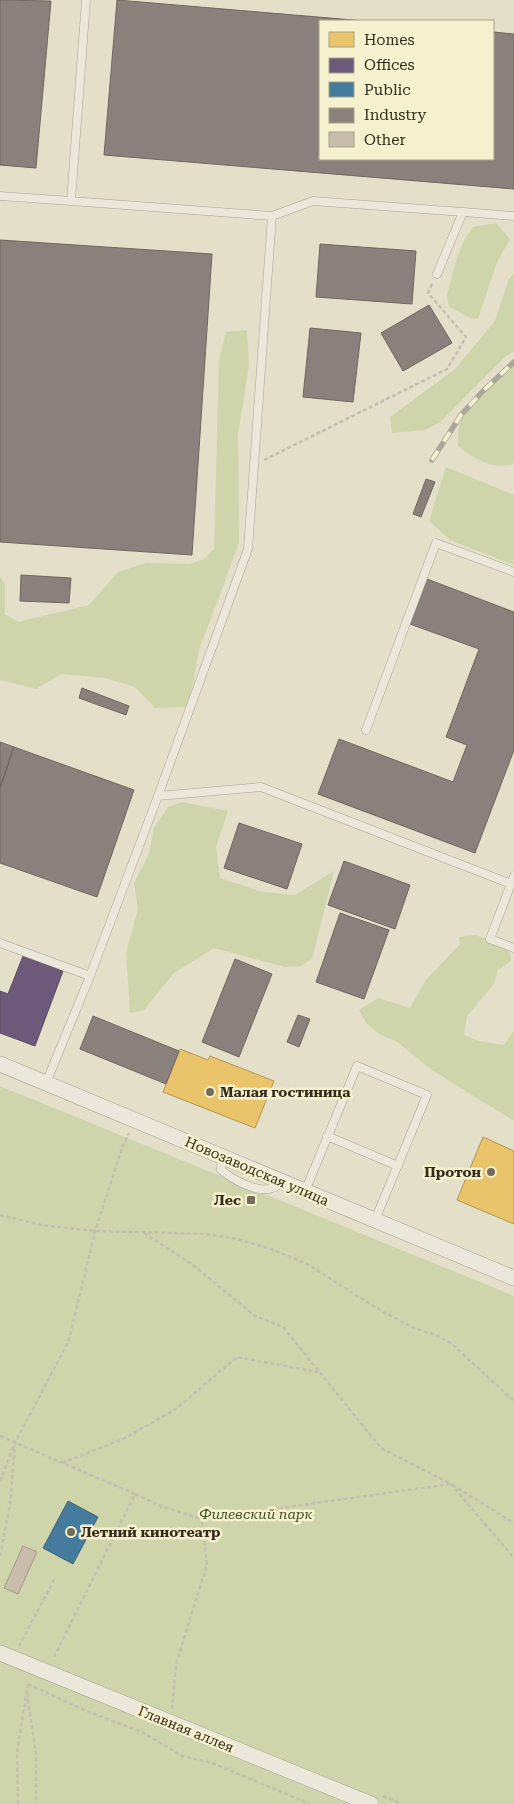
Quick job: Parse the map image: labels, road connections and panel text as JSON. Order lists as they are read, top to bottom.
{
  "streets": {
    "street": ["Новозаводская улица", "Главная аллея"]
  },
  "parks": ["Филевский парк"],
  "places": {
    "other": ["Малая гостиница", "Протон", "Летний кинотеатр"],
    "transit": ["Лес"]
  },
  "legend": [
    "Homes",
    "Offices",
    "Public",
    "Industry",
    "Other"
  ]
}
